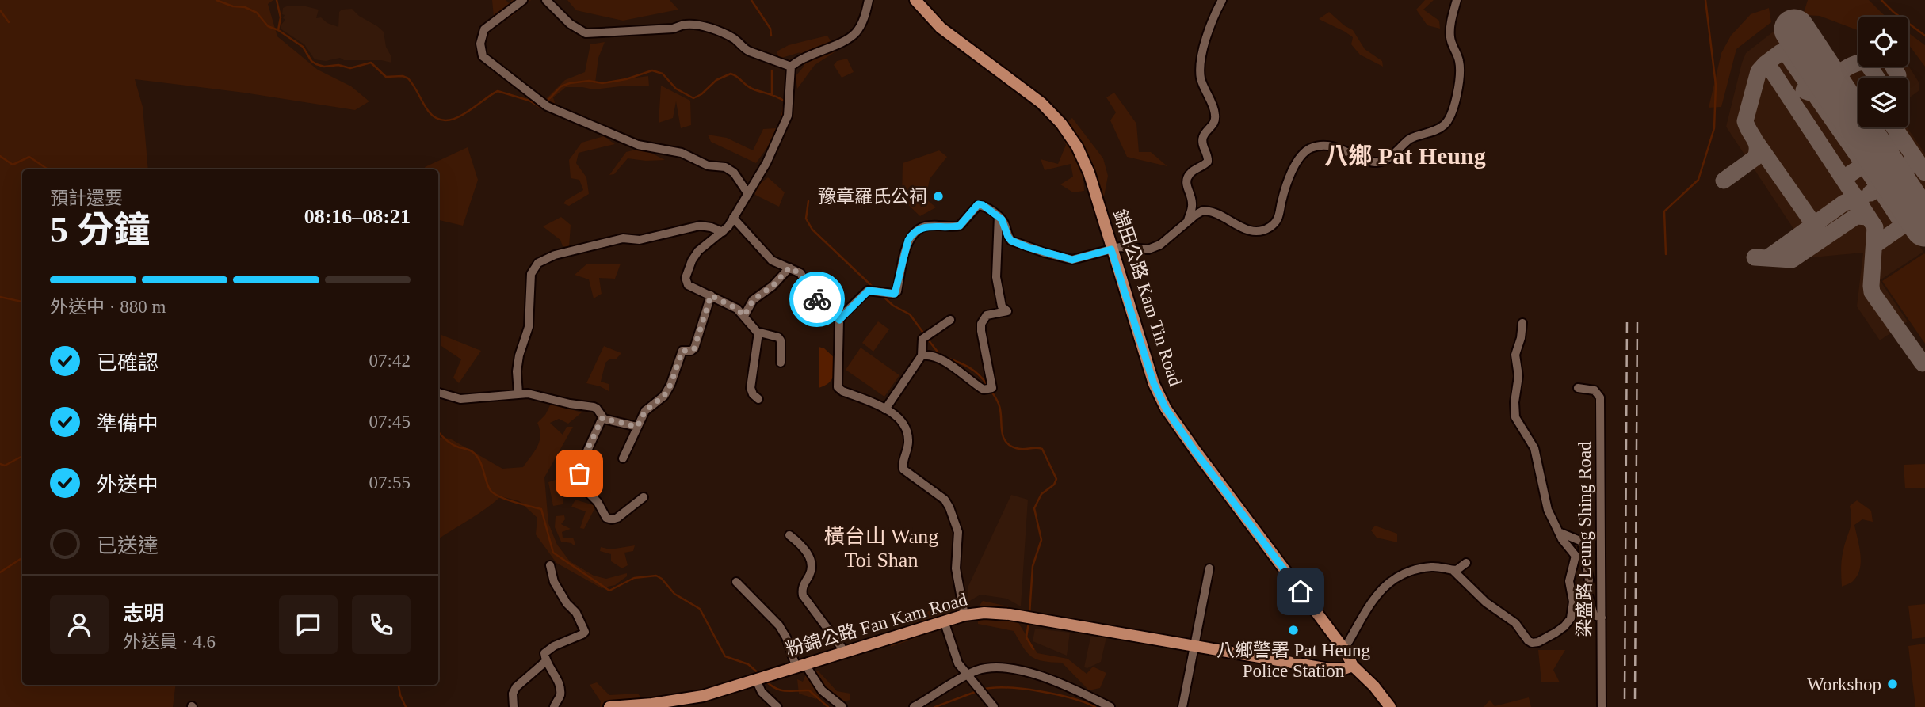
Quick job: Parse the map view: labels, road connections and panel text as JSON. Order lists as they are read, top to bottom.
{
  "streets": {
    "main road": ["錦田公路 Kam Tin Road", "粉錦公路 Fan Kam Road"],
    "street": ["梁盛路 Leung Shing Road"]
  },
  "crossings": [
    ["錦田公路 Kam Tin Road", "粉錦公路 Fan Kam Road"]
  ],
  "districts": ["八鄉 Pat Heung", "橫台山 Wang Toi Shan"],
  "places": ["豫章羅氏公祠", "八鄉警署 Pat Heung Police Station", "Workshop"],
  "page": {
    "heading": ["5 分鐘", "預計還要", "08:16–08:21"],
    "panel": ["志明", "外送員 · 4.6"],
    "bar": "外送中 · 880 m",
    "list": [
      ["已確認", "07:42"],
      ["準備中", "07:45"],
      ["外送中", "07:55"],
      "已送達"
    ]
  }
}
